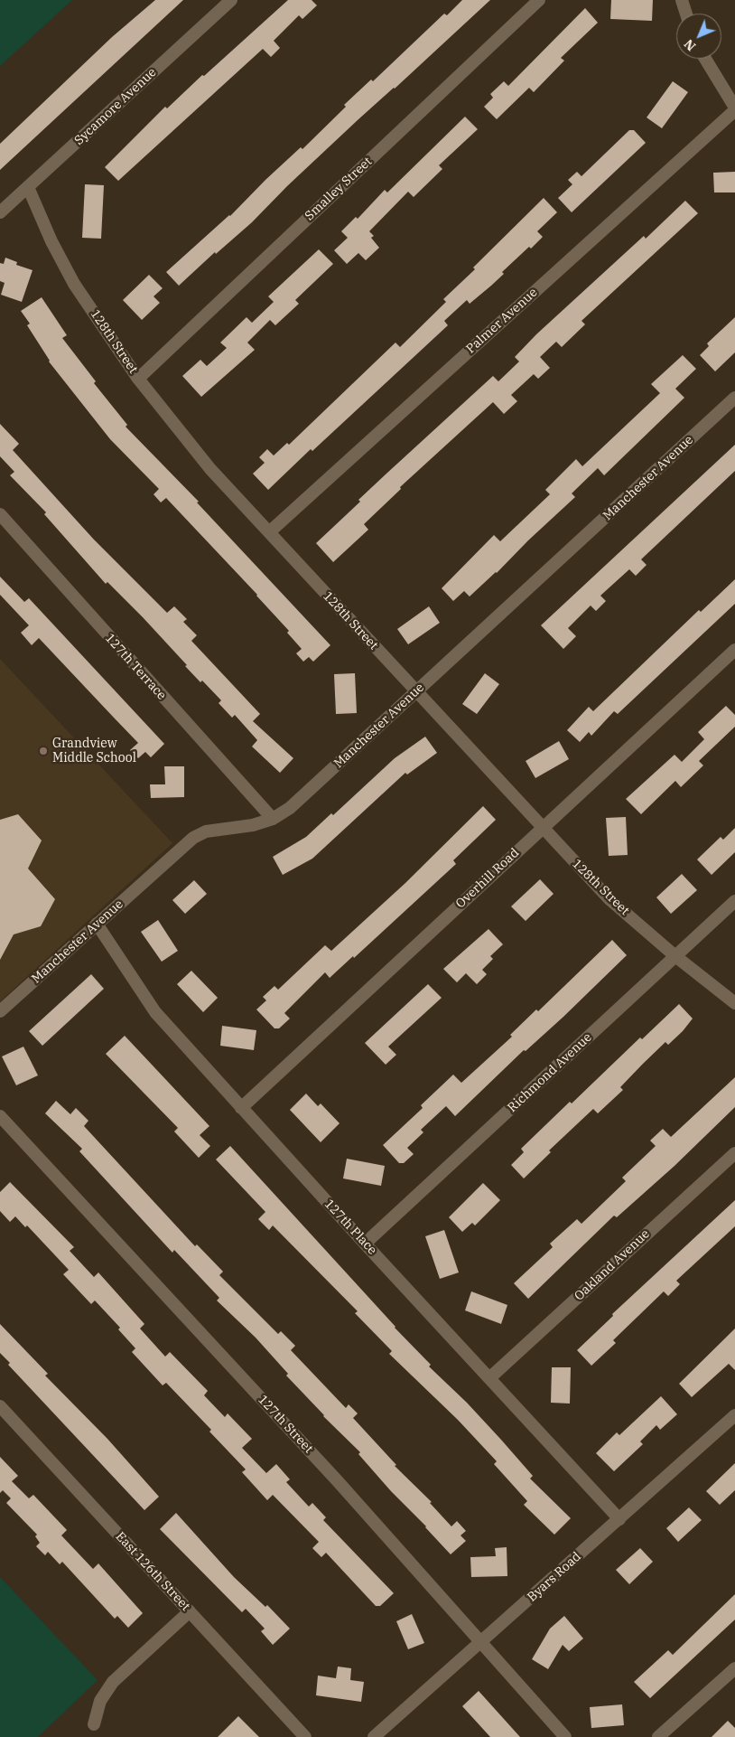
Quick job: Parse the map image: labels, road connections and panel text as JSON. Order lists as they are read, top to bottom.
{
  "streets": {
    "street": [
      "Sycamore Avenue",
      "Smalley Street",
      "Palmer Avenue",
      "128th Street",
      "Manchester Avenue",
      "127th Terrace",
      "Overhill Road",
      "Richmond Avenue",
      "127th Place",
      "Oakland Avenue",
      "127th Street",
      "East 126th Street",
      "Byars Road"
    ]
  },
  "crossings": [
    ["Sycamore Avenue", "128th Street"],
    ["Smalley Street", "128th Street"],
    ["Palmer Avenue", "128th Street"],
    ["128th Street", "Manchester Avenue"],
    ["128th Street", "Overhill Road"],
    ["128th Street", "Richmond Avenue"],
    ["Manchester Avenue", "127th Terrace"],
    ["Manchester Avenue", "127th Place"],
    ["Overhill Road", "127th Place"],
    ["Richmond Avenue", "127th Place"],
    ["127th Place", "Oakland Avenue"],
    ["127th Place", "Byars Road"],
    ["127th Street", "Byars Road"]
  ],
  "places": ["Grandview Middle School"],
  "north": "bottom left"
}
